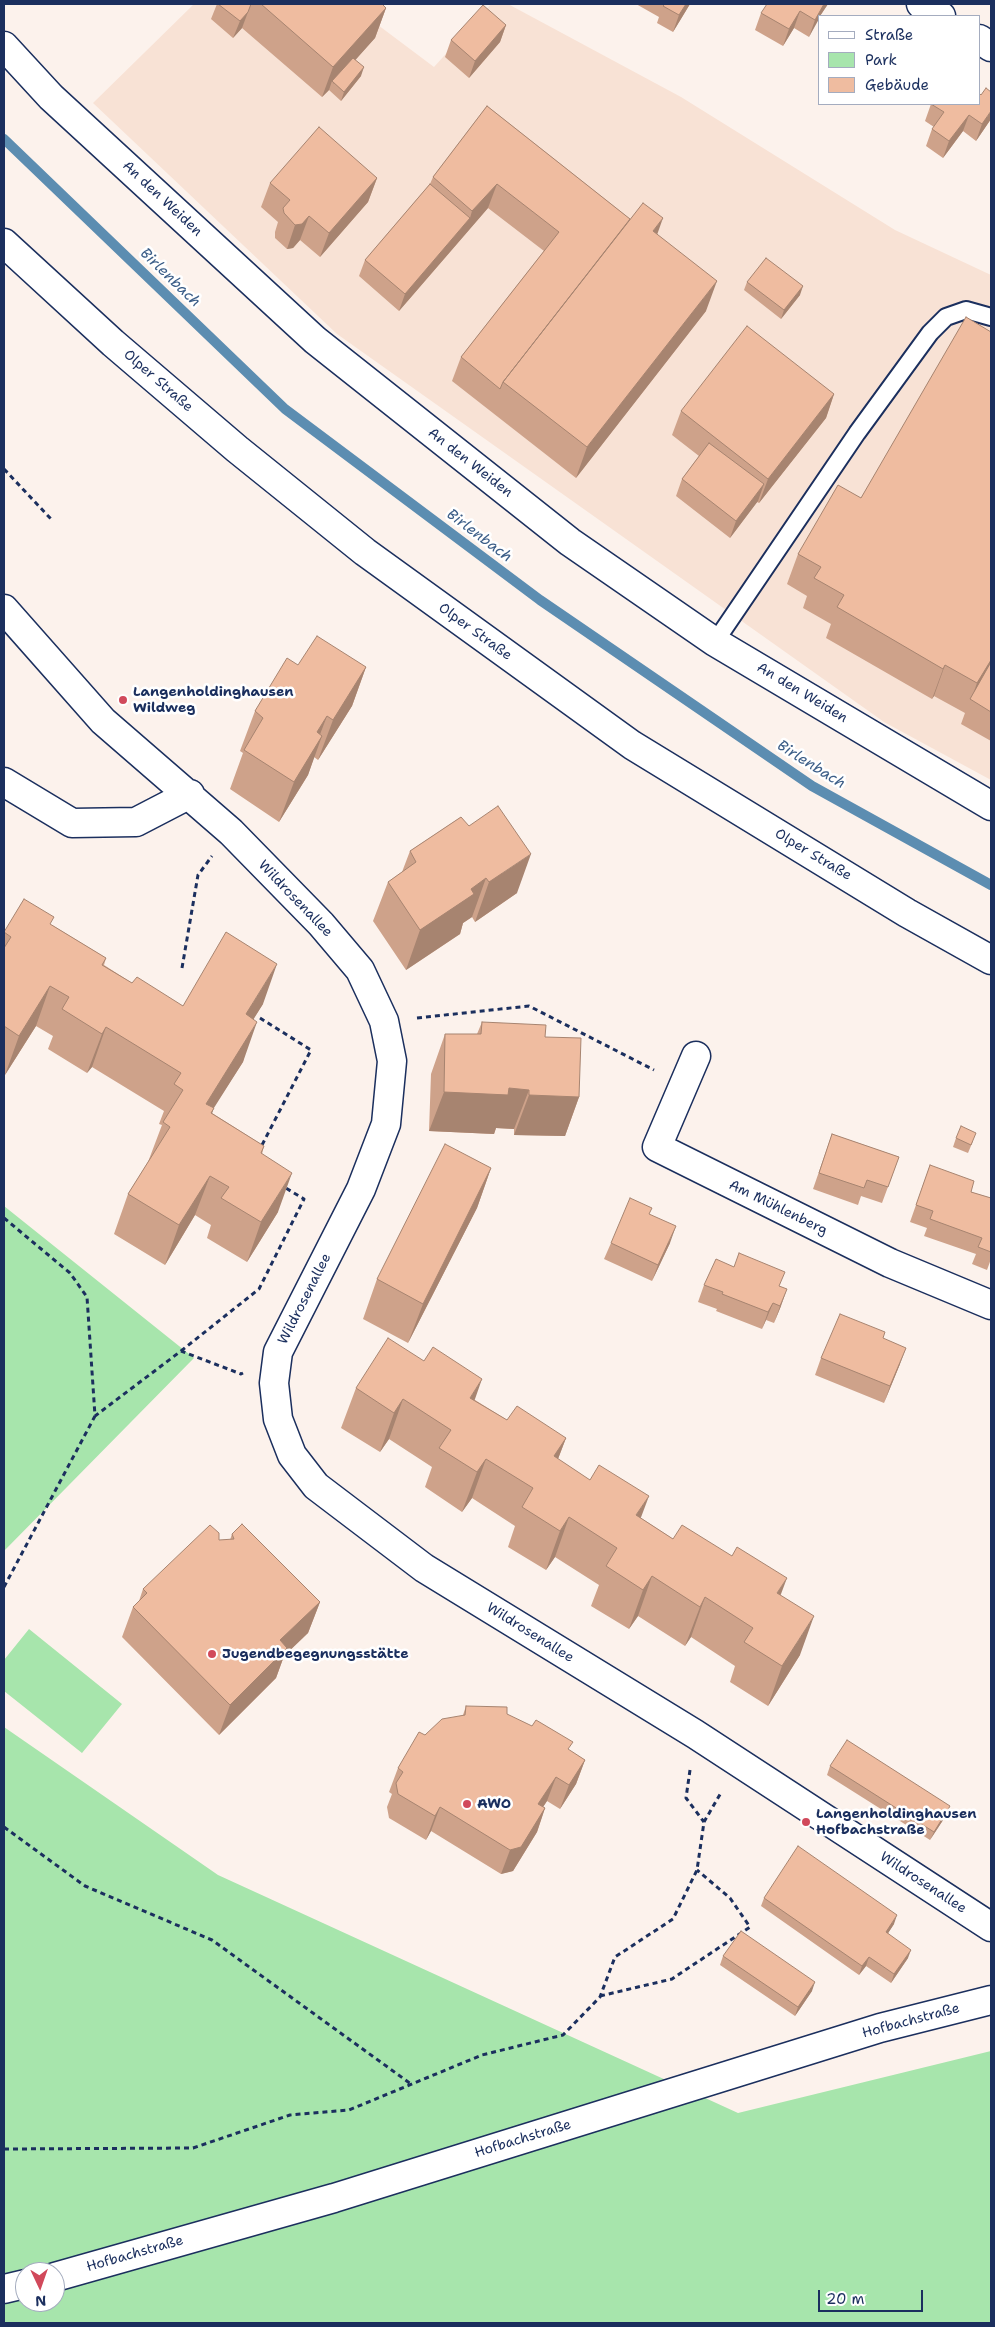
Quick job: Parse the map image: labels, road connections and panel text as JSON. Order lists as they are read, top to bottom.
{
  "streets": {
    "street": [
      "An den Weiden",
      "Olper Straße",
      "Wildrosenallee",
      "Am Mühlenberg",
      "Hofbachstraße"
    ]
  },
  "water": ["Birlenbach"],
  "places": [
    "Langenholdinghausen Wildweg",
    "Jugendbegegnungsstätte",
    "AWO",
    "Langenholdinghausen Hofbachstraße"
  ],
  "legend": ["Straße", "Park", "Gebäude"],
  "scale_bar": "20 m",
  "north": "bottom"
}
